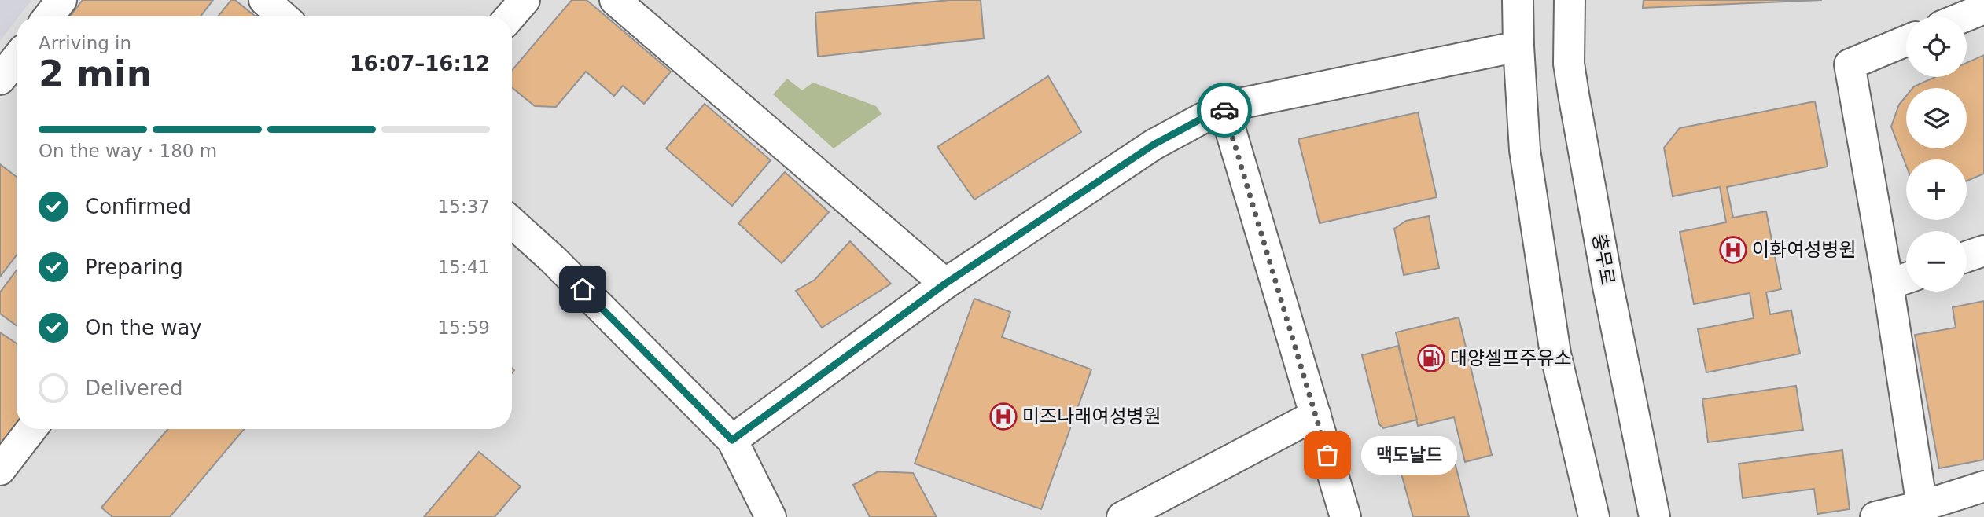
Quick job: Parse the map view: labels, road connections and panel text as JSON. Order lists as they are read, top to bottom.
{
  "streets": {
    "street": ["충무로"]
  },
  "places": {
    "hospital": ["이화여성병원", "미즈나래여성병원"],
    "fuel station": ["대양셀프주유소"],
    "other": ["맥도날드"]
  },
  "page": {
    "map_buttons": ["+", "−"],
    "heading": ["2 min", "Arriving in", "16:07–16:12"],
    "bar": "On the way · 180 m",
    "list": [
      ["Confirmed", "15:37"],
      ["Preparing", "15:41"],
      ["On the way", "15:59"],
      "Delivered"
    ],
    "bubble": "맥도날드"
  }
}
